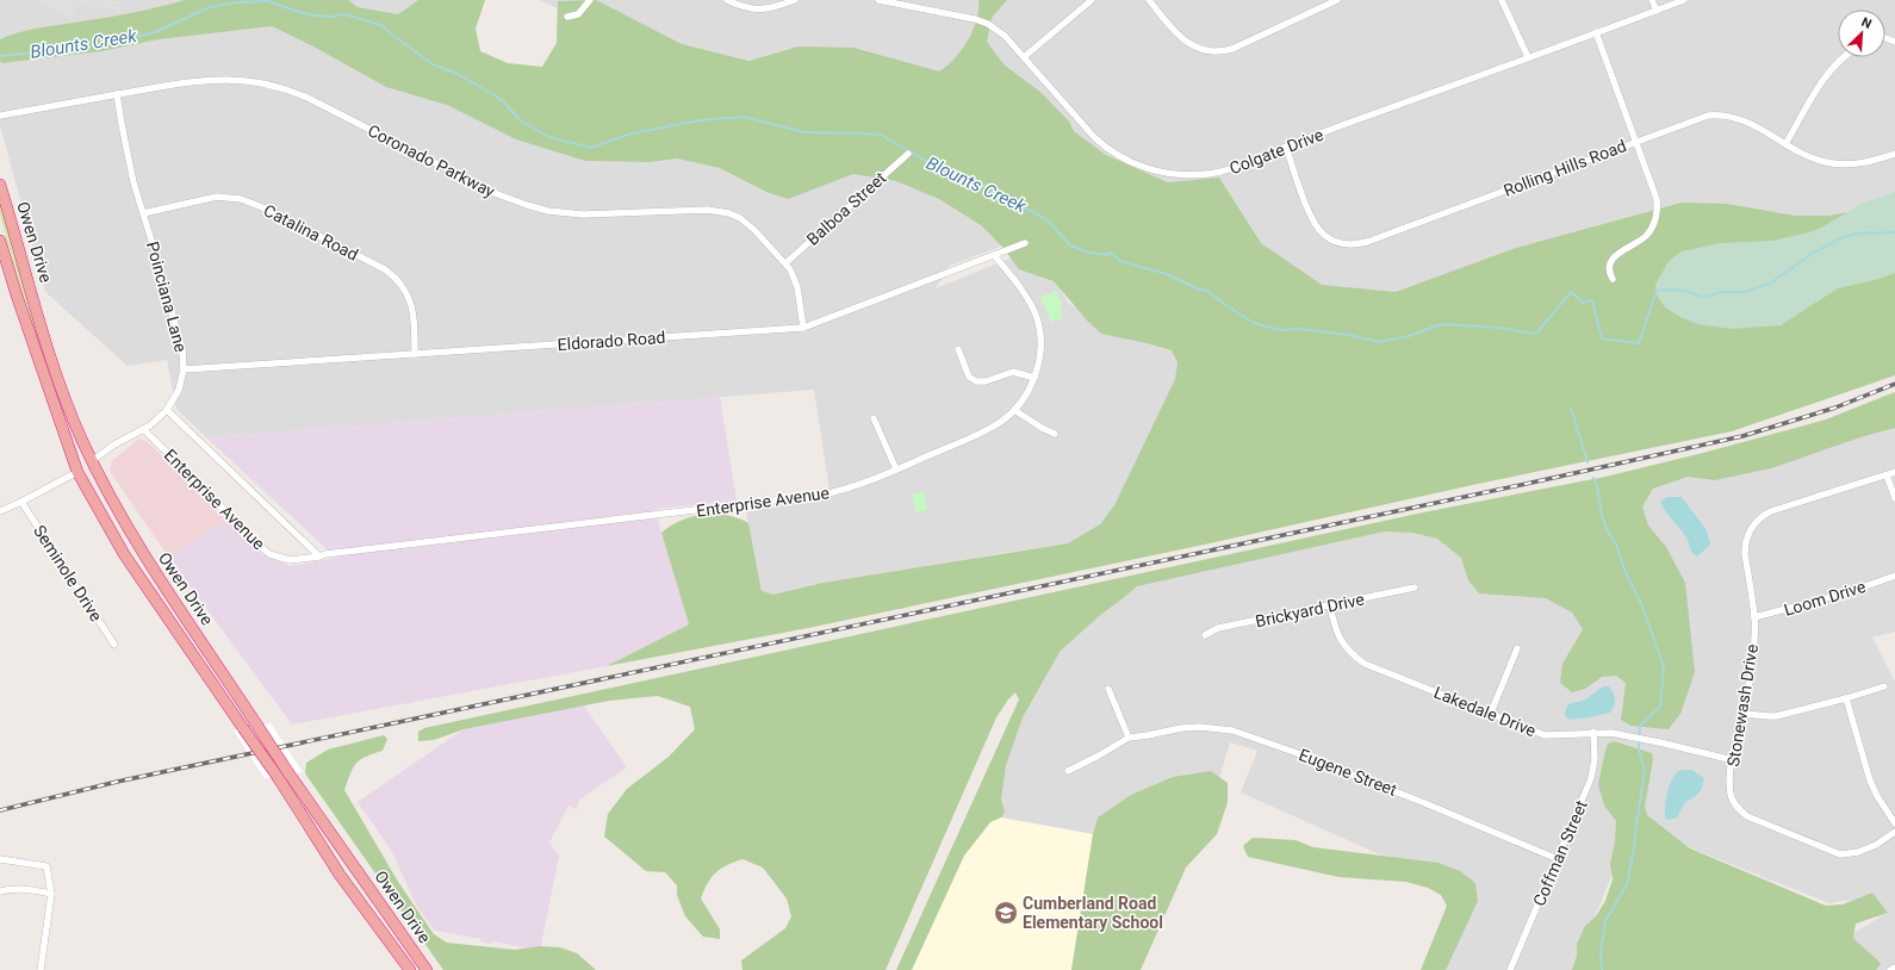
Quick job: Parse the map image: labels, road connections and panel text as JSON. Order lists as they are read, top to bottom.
{
  "streets": {
    "highway": ["Owen Drive"],
    "street": [
      "Colgate Drive",
      "Coronado Parkway",
      "Rolling Hills Road",
      "Balboa Street",
      "Catalina Road",
      "Poinciana Lane",
      "Eldorado Road",
      "Enterprise Avenue",
      "Seminole Drive",
      "Loom Drive",
      "Brickyard Drive",
      "Stonewash Drive",
      "Lakedale Drive",
      "Eugene Street",
      "Coffman Street"
    ]
  },
  "crossings": [
    ["Colgate Drive", "Rolling Hills Road"],
    ["Coronado Parkway", "Balboa Street"],
    ["Coronado Parkway", "Poinciana Lane"],
    ["Coronado Parkway", "Eldorado Road"],
    ["Catalina Road", "Poinciana Lane"],
    ["Catalina Road", "Eldorado Road"],
    ["Owen Drive", "Poinciana Lane"],
    ["Poinciana Lane", "Eldorado Road"],
    ["Poinciana Lane", "Enterprise Avenue"],
    ["Eldorado Road", "Enterprise Avenue"],
    ["Loom Drive", "Stonewash Drive"],
    ["Brickyard Drive", "Lakedale Drive"],
    ["Stonewash Drive", "Lakedale Drive"],
    ["Lakedale Drive", "Coffman Street"],
    ["Eugene Street", "Coffman Street"]
  ],
  "water": ["Blounts Creek"],
  "places": {
    "school or university": ["Cumberland Road Elementary School"]
  },
  "north": "top right"
}
